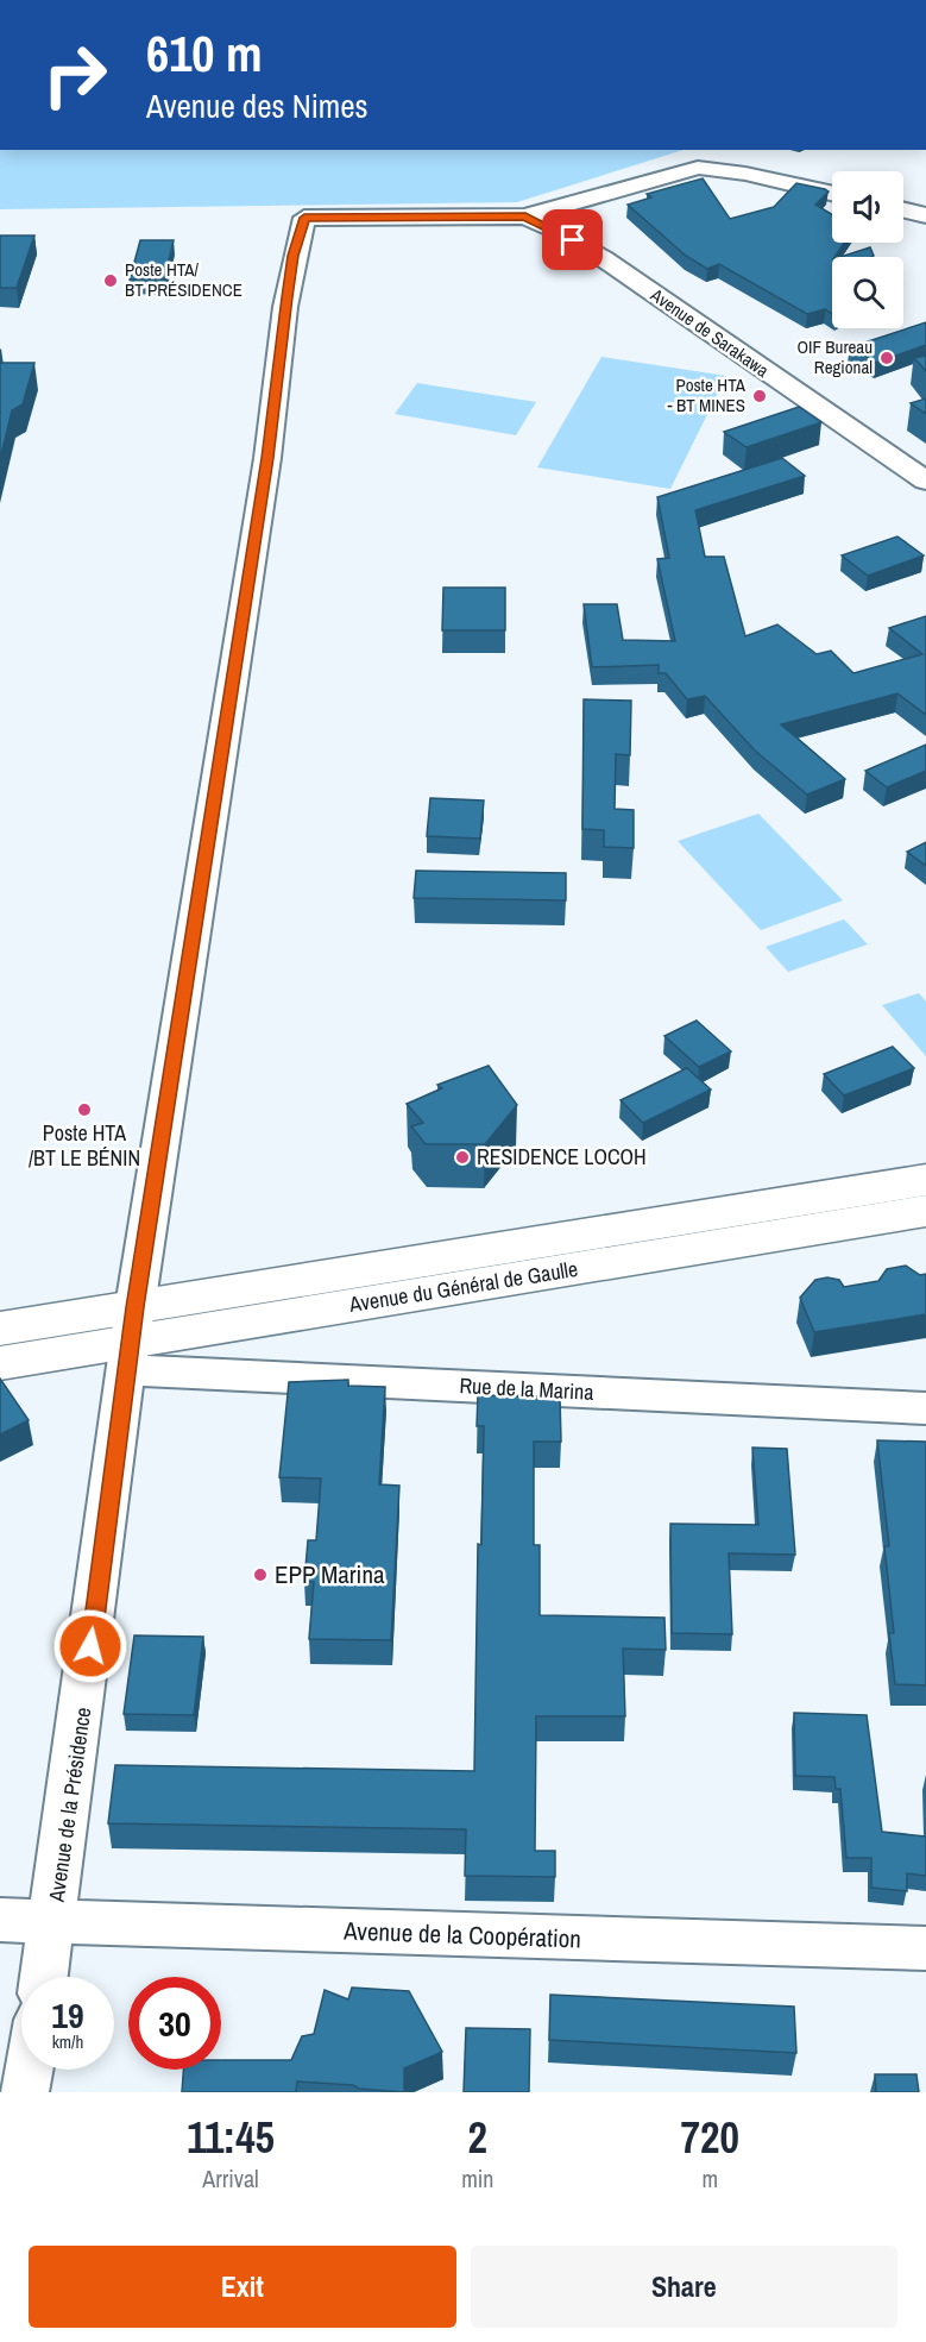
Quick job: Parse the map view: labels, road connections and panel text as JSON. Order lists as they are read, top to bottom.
{
  "streets": {
    "street": [
      "Avenue de Sarakawa",
      "Avenue du Général de Gaulle",
      "Rue de la Marina",
      "Avenue de la Présidence",
      "Avenue de la Coopération"
    ]
  },
  "crossings": [
    ["Avenue de Sarakawa", "Avenue de la Présidence"],
    ["Avenue du Général de Gaulle", "Rue de la Marina"],
    ["Avenue du Général de Gaulle", "Avenue de la Présidence"],
    ["Rue de la Marina", "Avenue de la Présidence"],
    ["Avenue de la Présidence", "Avenue de la Coopération"]
  ],
  "places": [
    "Poste HTA/ BT PRÉSIDENCE",
    "OIF Bureau Regional",
    "Poste HTA - BT MINES",
    "Poste HTA /BT LE BÉNIN",
    "RESIDENCE LOCOH",
    "EPP Marina"
  ],
  "page": {
    "turn": ["610 m", "Avenue des Nimes"],
    "speed": "19 km/h",
    "limit": "30",
    "eta": [
      "11:45",
      "Arrival",
      "2",
      "min",
      "720",
      "m"
    ],
    "buttons": ["Exit", "Share"]
  }
}
